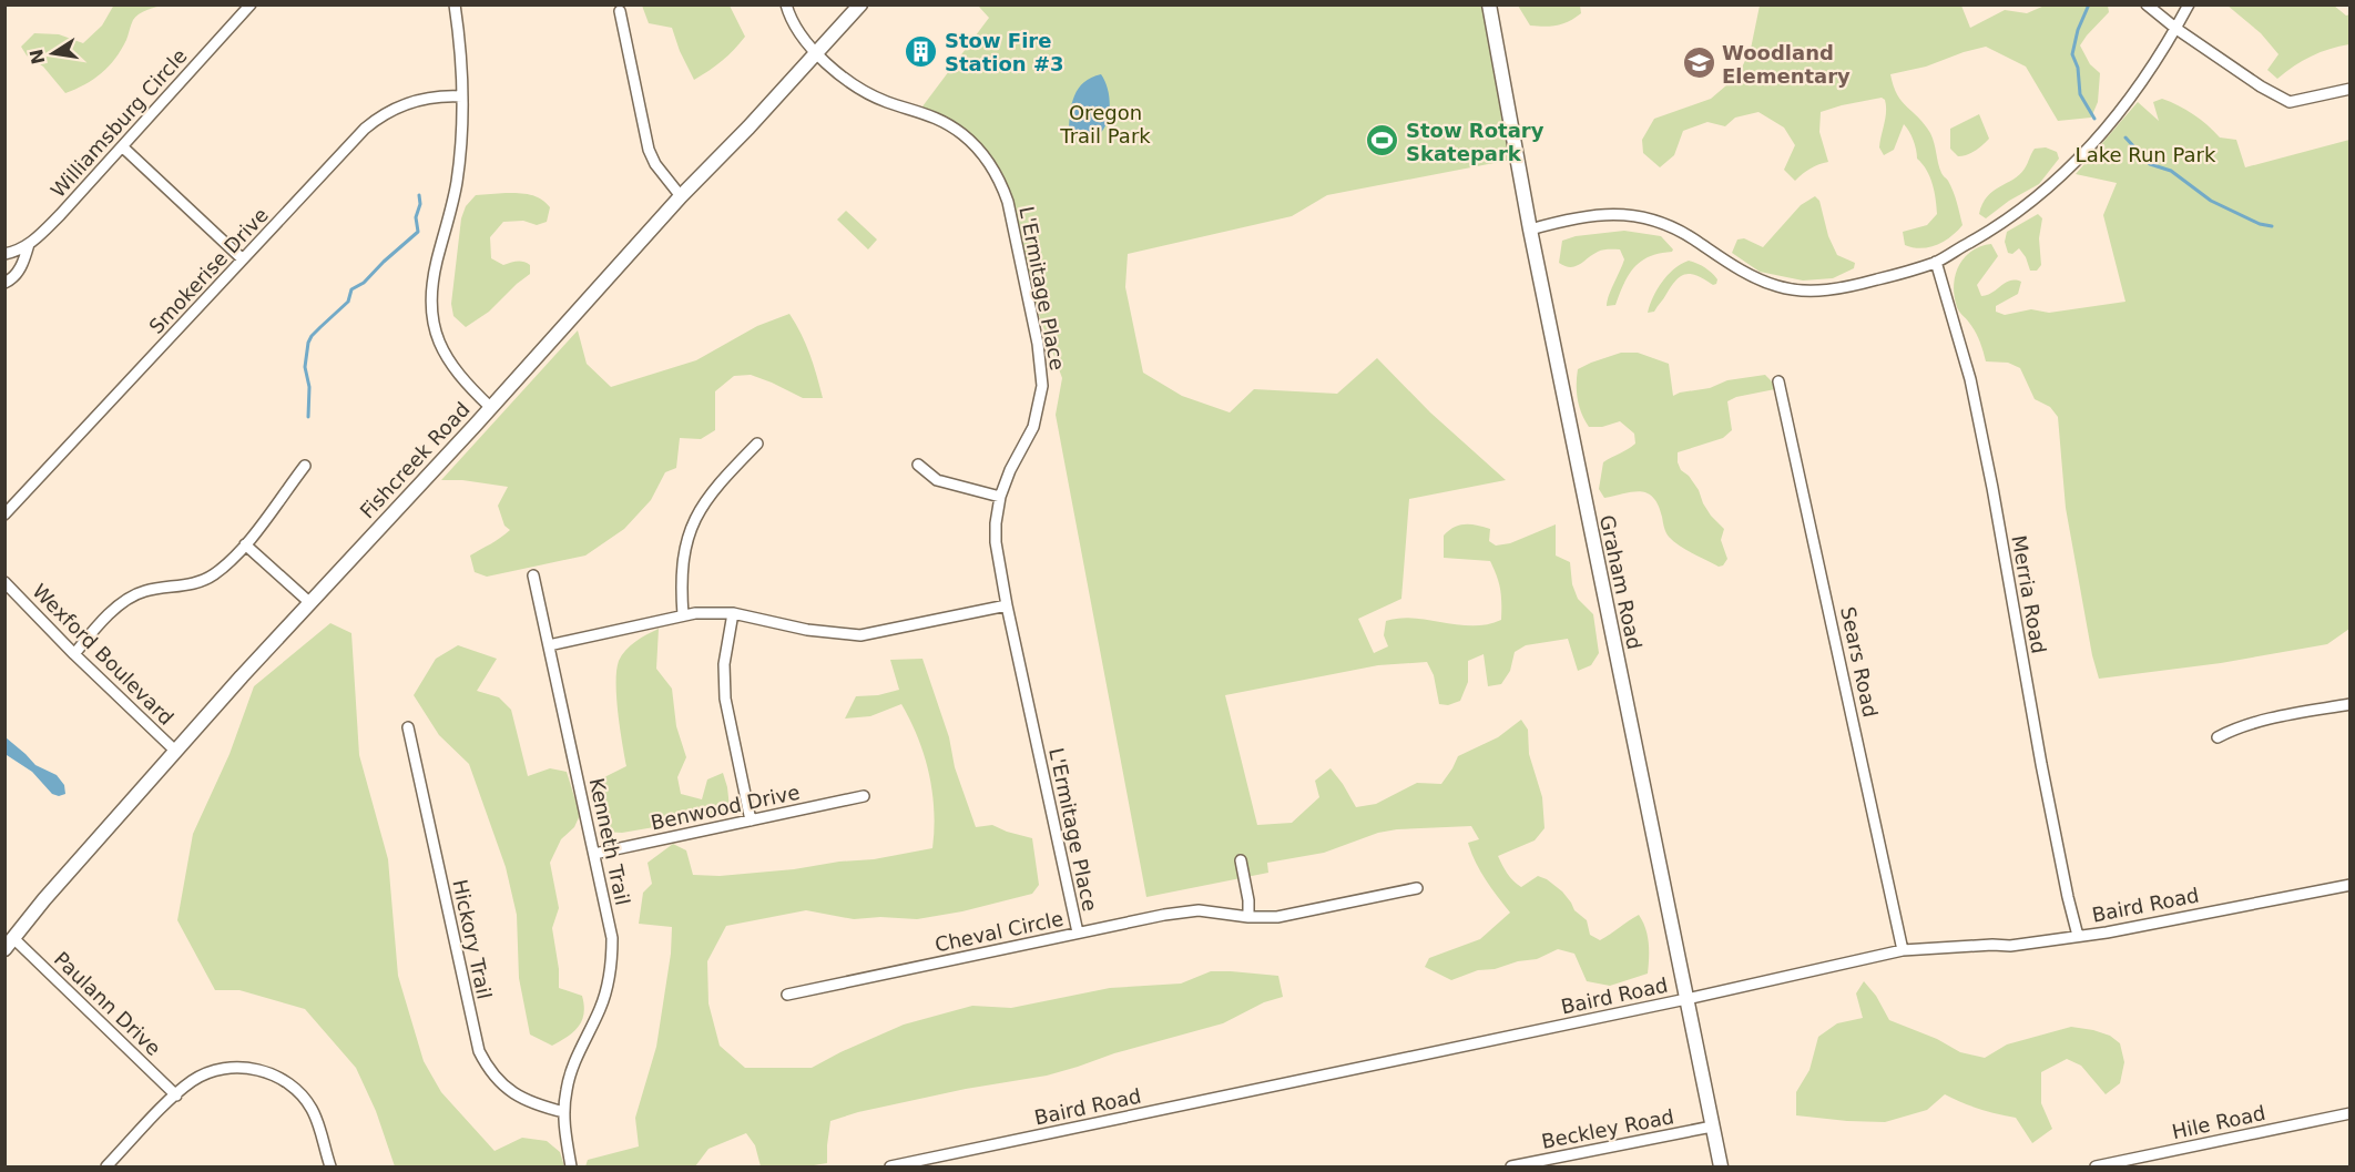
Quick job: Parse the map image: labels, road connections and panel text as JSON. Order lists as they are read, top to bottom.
{
  "streets": {
    "main road": ["Fishcreek Road", "Graham Road"],
    "street": [
      "Williamsburg Circle",
      "Smokerise Drive",
      "L'Ermitage Place",
      "Merria Road",
      "Wexford Boulevard",
      "Sears Road",
      "Benwood Drive",
      "Kenneth Trail",
      "Baird Road",
      "Cheval Circle",
      "Hickory Trail",
      "Paulann Drive",
      "Hile Road",
      "Beckley Road"
    ]
  },
  "crossings": [
    ["L'Ermitage Place", "Fishcreek Road"],
    ["L'Ermitage Place", "Cheval Circle"],
    ["Fishcreek Road", "Wexford Boulevard"],
    ["Fishcreek Road", "Paulann Drive"],
    ["Graham Road", "Baird Road"],
    ["Graham Road", "Beckley Road"],
    ["Merria Road", "Baird Road"],
    ["Sears Road", "Baird Road"],
    ["Benwood Drive", "Kenneth Trail"],
    ["Kenneth Trail", "Hickory Trail"]
  ],
  "parks": ["Oregon Trail Park", "Lake Run Park"],
  "places": {
    "building": ["Stow Fire Station #3"],
    "school or university": ["Woodland Elementary"],
    "sports": ["Stow Rotary Skatepark"]
  },
  "north": "left"
}
